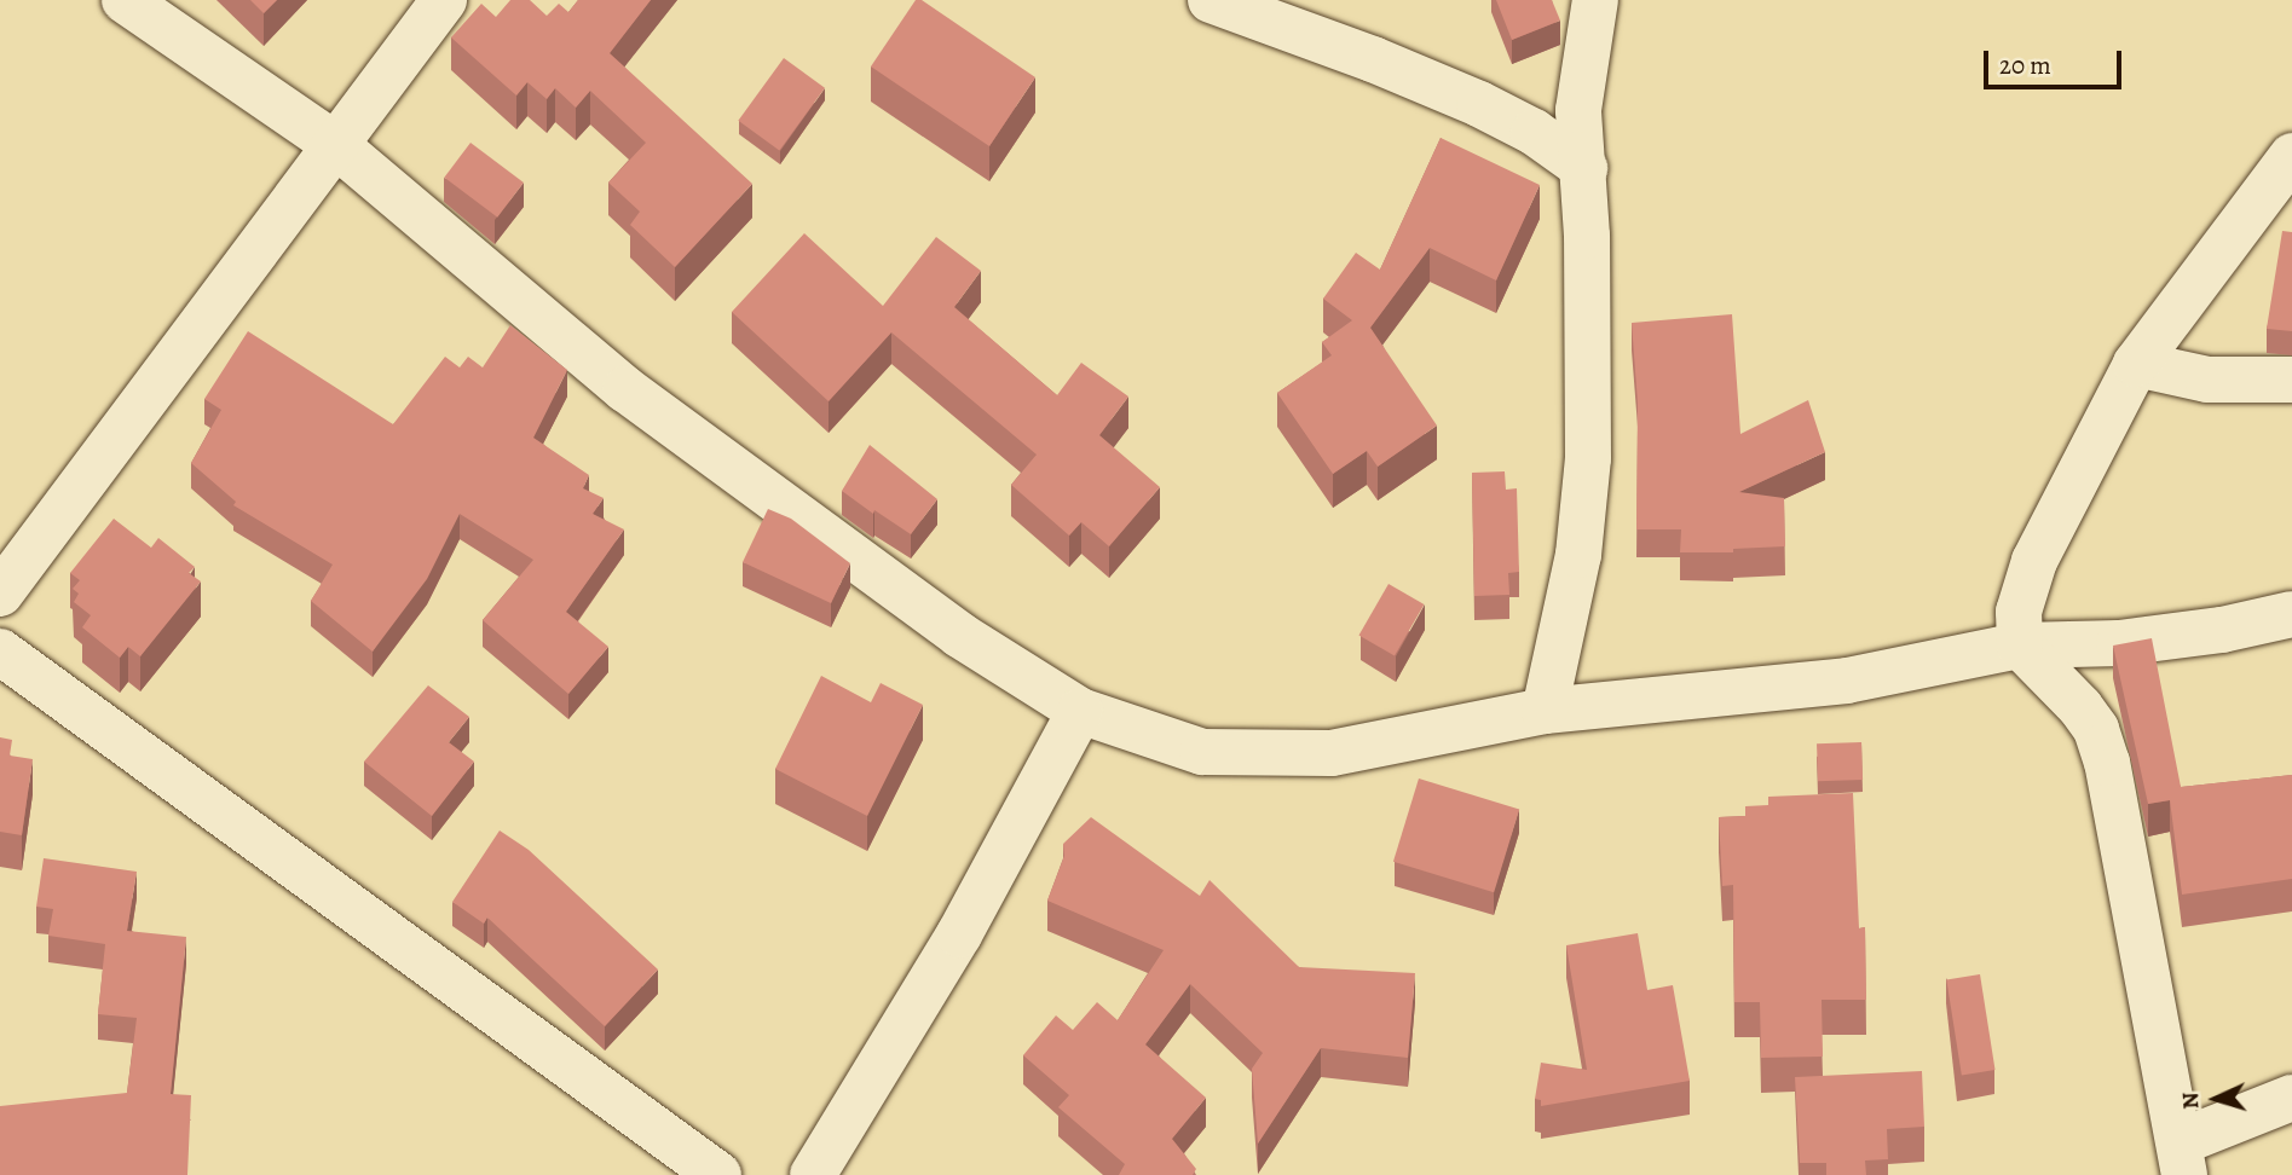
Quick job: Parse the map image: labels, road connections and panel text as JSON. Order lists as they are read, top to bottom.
{
  "scale_bar": "20 m",
  "north": "left"
}
